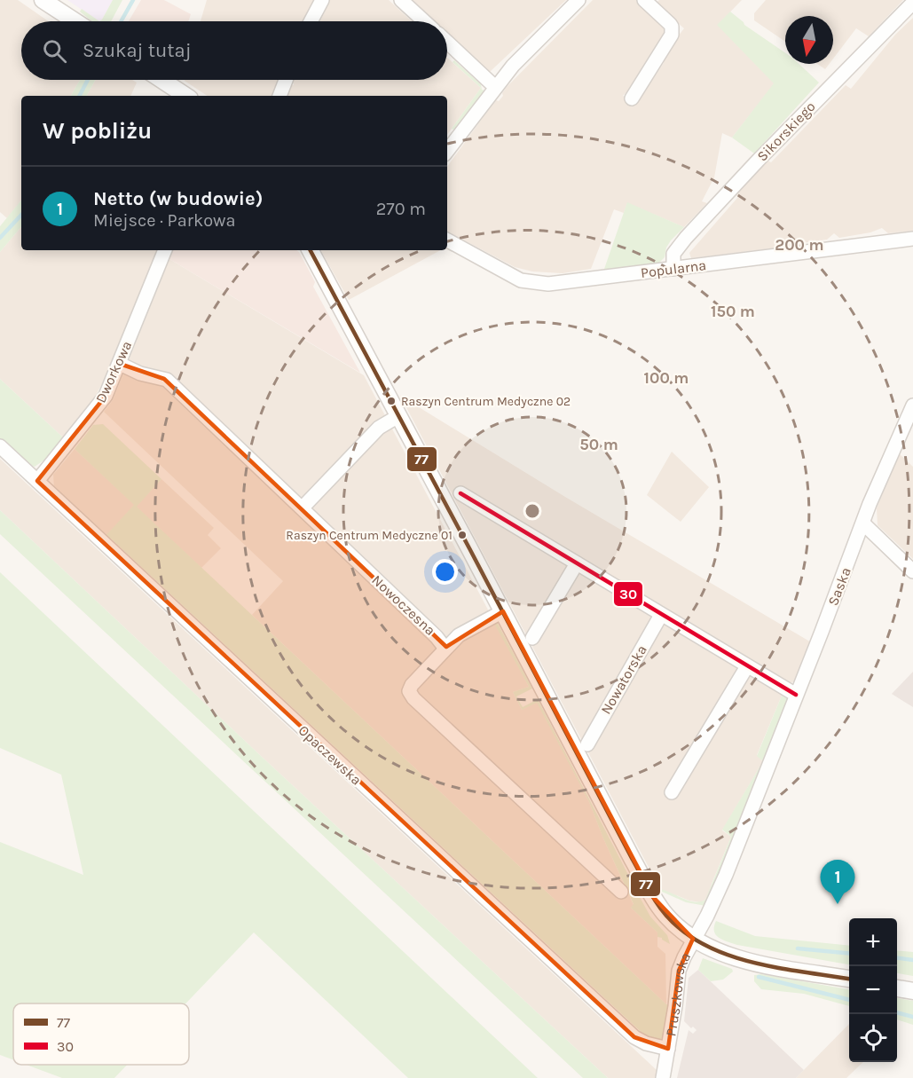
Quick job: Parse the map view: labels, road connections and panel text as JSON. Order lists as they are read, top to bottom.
{
  "streets": {
    "street": [
      "Sikorskiego",
      "Popularna",
      "Dworkowa",
      "Saska",
      "Nowoczesna",
      "Nowatorska",
      "Opaczewska",
      "Pruszkowska"
    ]
  },
  "crossings": [
    ["Sikorskiego", "Popularna"],
    ["Dworkowa", "Nowoczesna"],
    ["Dworkowa", "Opaczewska"],
    ["Saska", "Pruszkowska"],
    ["Opaczewska", "Pruszkowska"]
  ],
  "places": ["Raszyn Centrum Medyczne 02", "Raszyn Centrum Medyczne 01"],
  "lines": ["transit line 77", "transit line 30"],
  "legend": ["77", "30"],
  "north": "bottom",
  "page": {
    "search": "Szukaj tutaj",
    "heading": "W pobliżu",
    "list": [
      {
        "mark": "1",
        "name": "Netto (w budowie)",
        "note": "Miejsce · Parkowa",
        "value": "270 m"
      }
    ],
    "pins": "1",
    "map_buttons": ["+", "−"]
  },
  "rings": [
    "200 m",
    "150 m",
    "100 m",
    "50 m"
  ]
}
